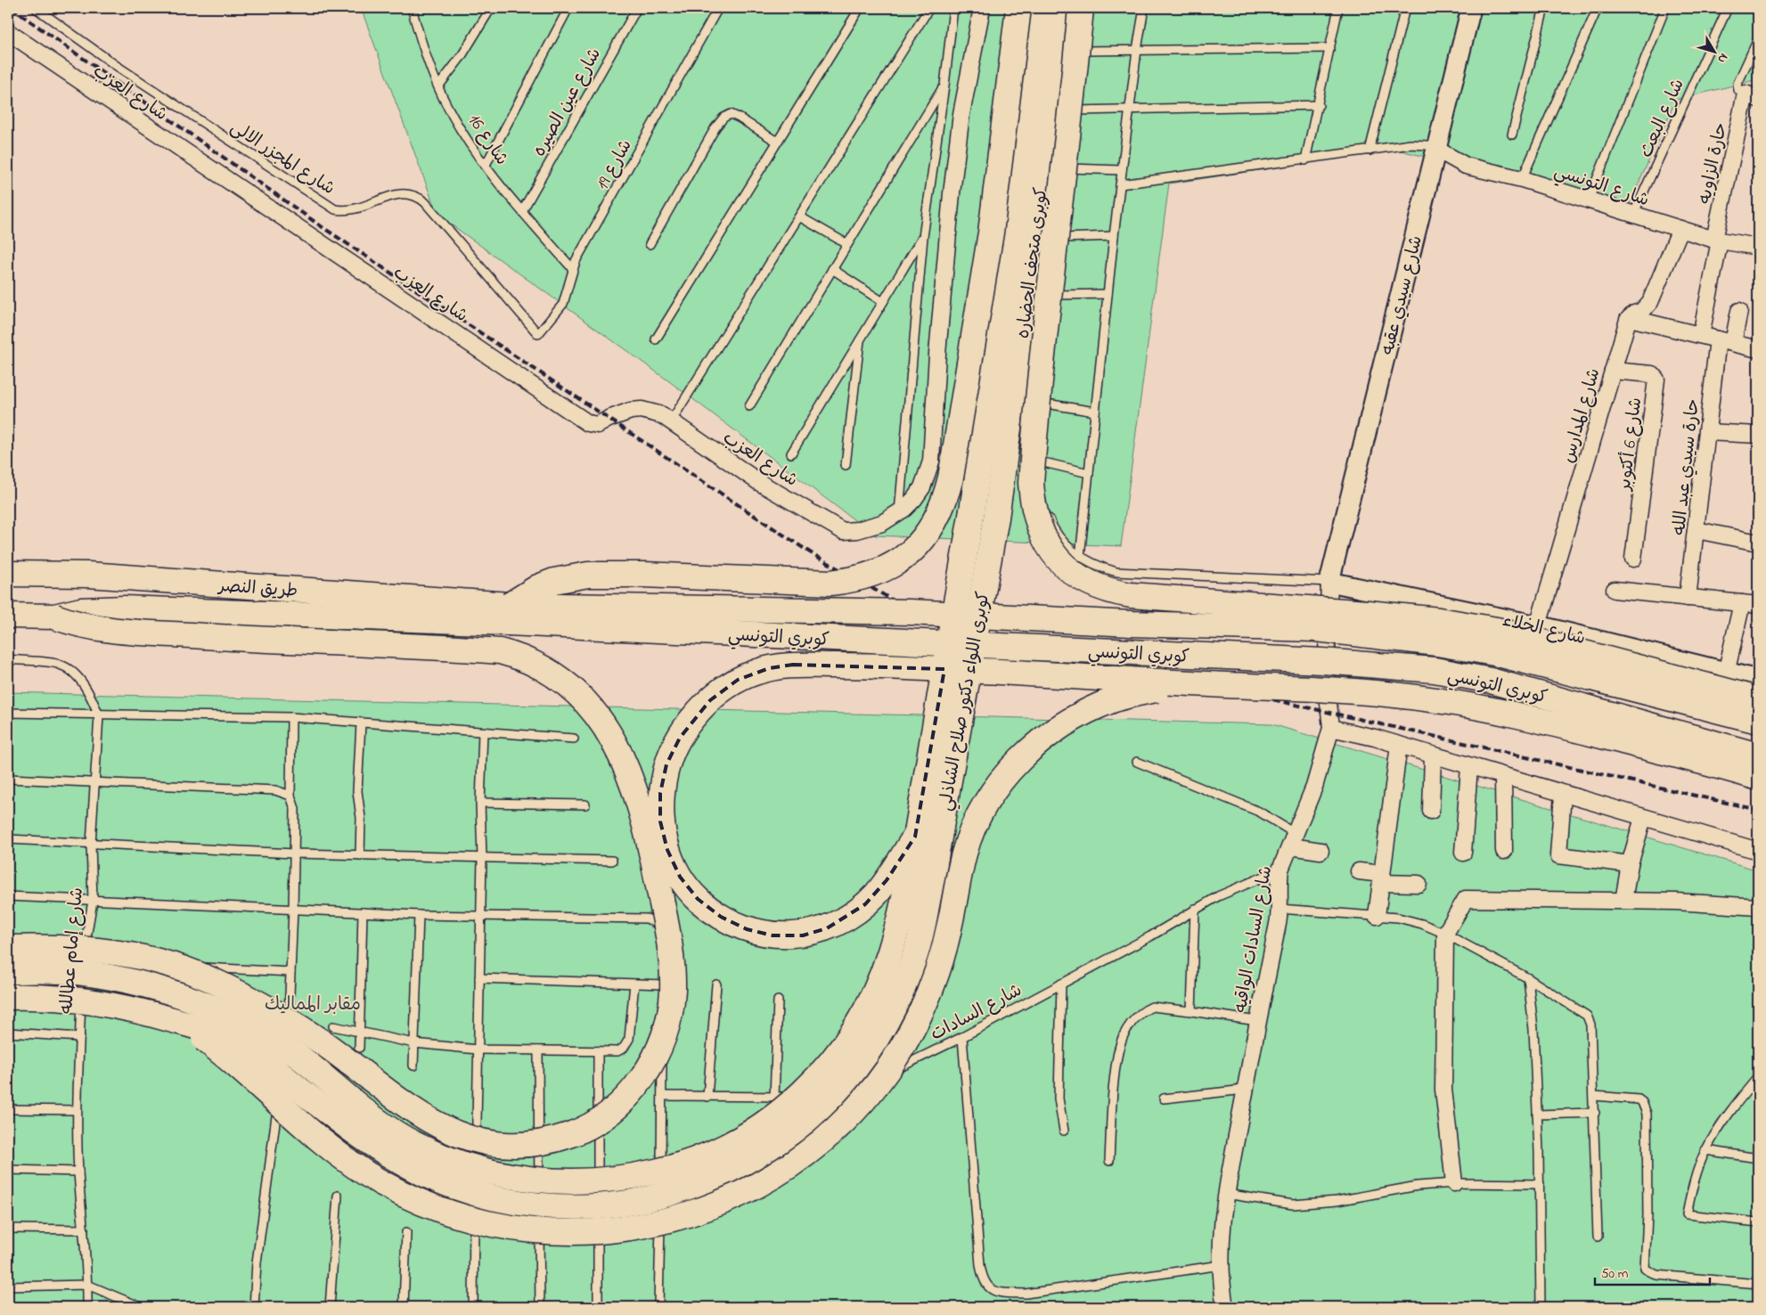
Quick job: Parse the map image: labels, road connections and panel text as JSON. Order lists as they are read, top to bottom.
{
  "streets": {
    "highway": [
      "كوبرى متحف الحضاره",
      "طريق النصر",
      "كوبري التونسي",
      "كوبرى اللواء دكتور صلاح الشاذلي"
    ],
    "street": [
      "شارع العزب",
      "حارة الزاويه",
      "شارع التونسي",
      "شارع سيدي عقبه",
      "شارع المدارس",
      "شارع 6 أكتوبر",
      "حارة سيدي عبد الله",
      "شارع الخلاء",
      "شارع السادات الواقيه"
    ],
    "lane": [
      "شارع عين الصيره",
      "شارع البعث",
      "شارع 16",
      "شارع المجزر الالى",
      "شارع 19",
      "شارع إمام عطالله",
      "شارع السادات"
    ]
  },
  "crossings": [
    ["شارع عين الصيره", "شارع 16"],
    ["شارع البعث", "شارع التونسي"],
    ["شارع 16", "شارع 19"],
    ["شارع المجزر الالى", "شارع 19"],
    ["حارة الزاويه", "شارع التونسي"],
    ["شارع التونسي", "شارع سيدي عقبه"],
    ["كوبرى متحف الحضاره", "كوبرى اللواء دكتور صلاح الشاذلي"],
    ["شارع سيدي عقبه", "شارع الخلاء"],
    ["شارع سيدي عقبه", "شارع السادات الواقيه"],
    ["شارع المدارس", "شارع 6 أكتوبر"],
    ["شارع المدارس", "شارع الخلاء"],
    ["طريق النصر", "كوبري التونسي"],
    ["شارع الخلاء", "شارع السادات الواقيه"],
    ["شارع السادات الواقيه", "شارع السادات"]
  ],
  "parks": ["مقابر المماليك"],
  "scale_bar": "50 m",
  "north": "bottom right"
}
